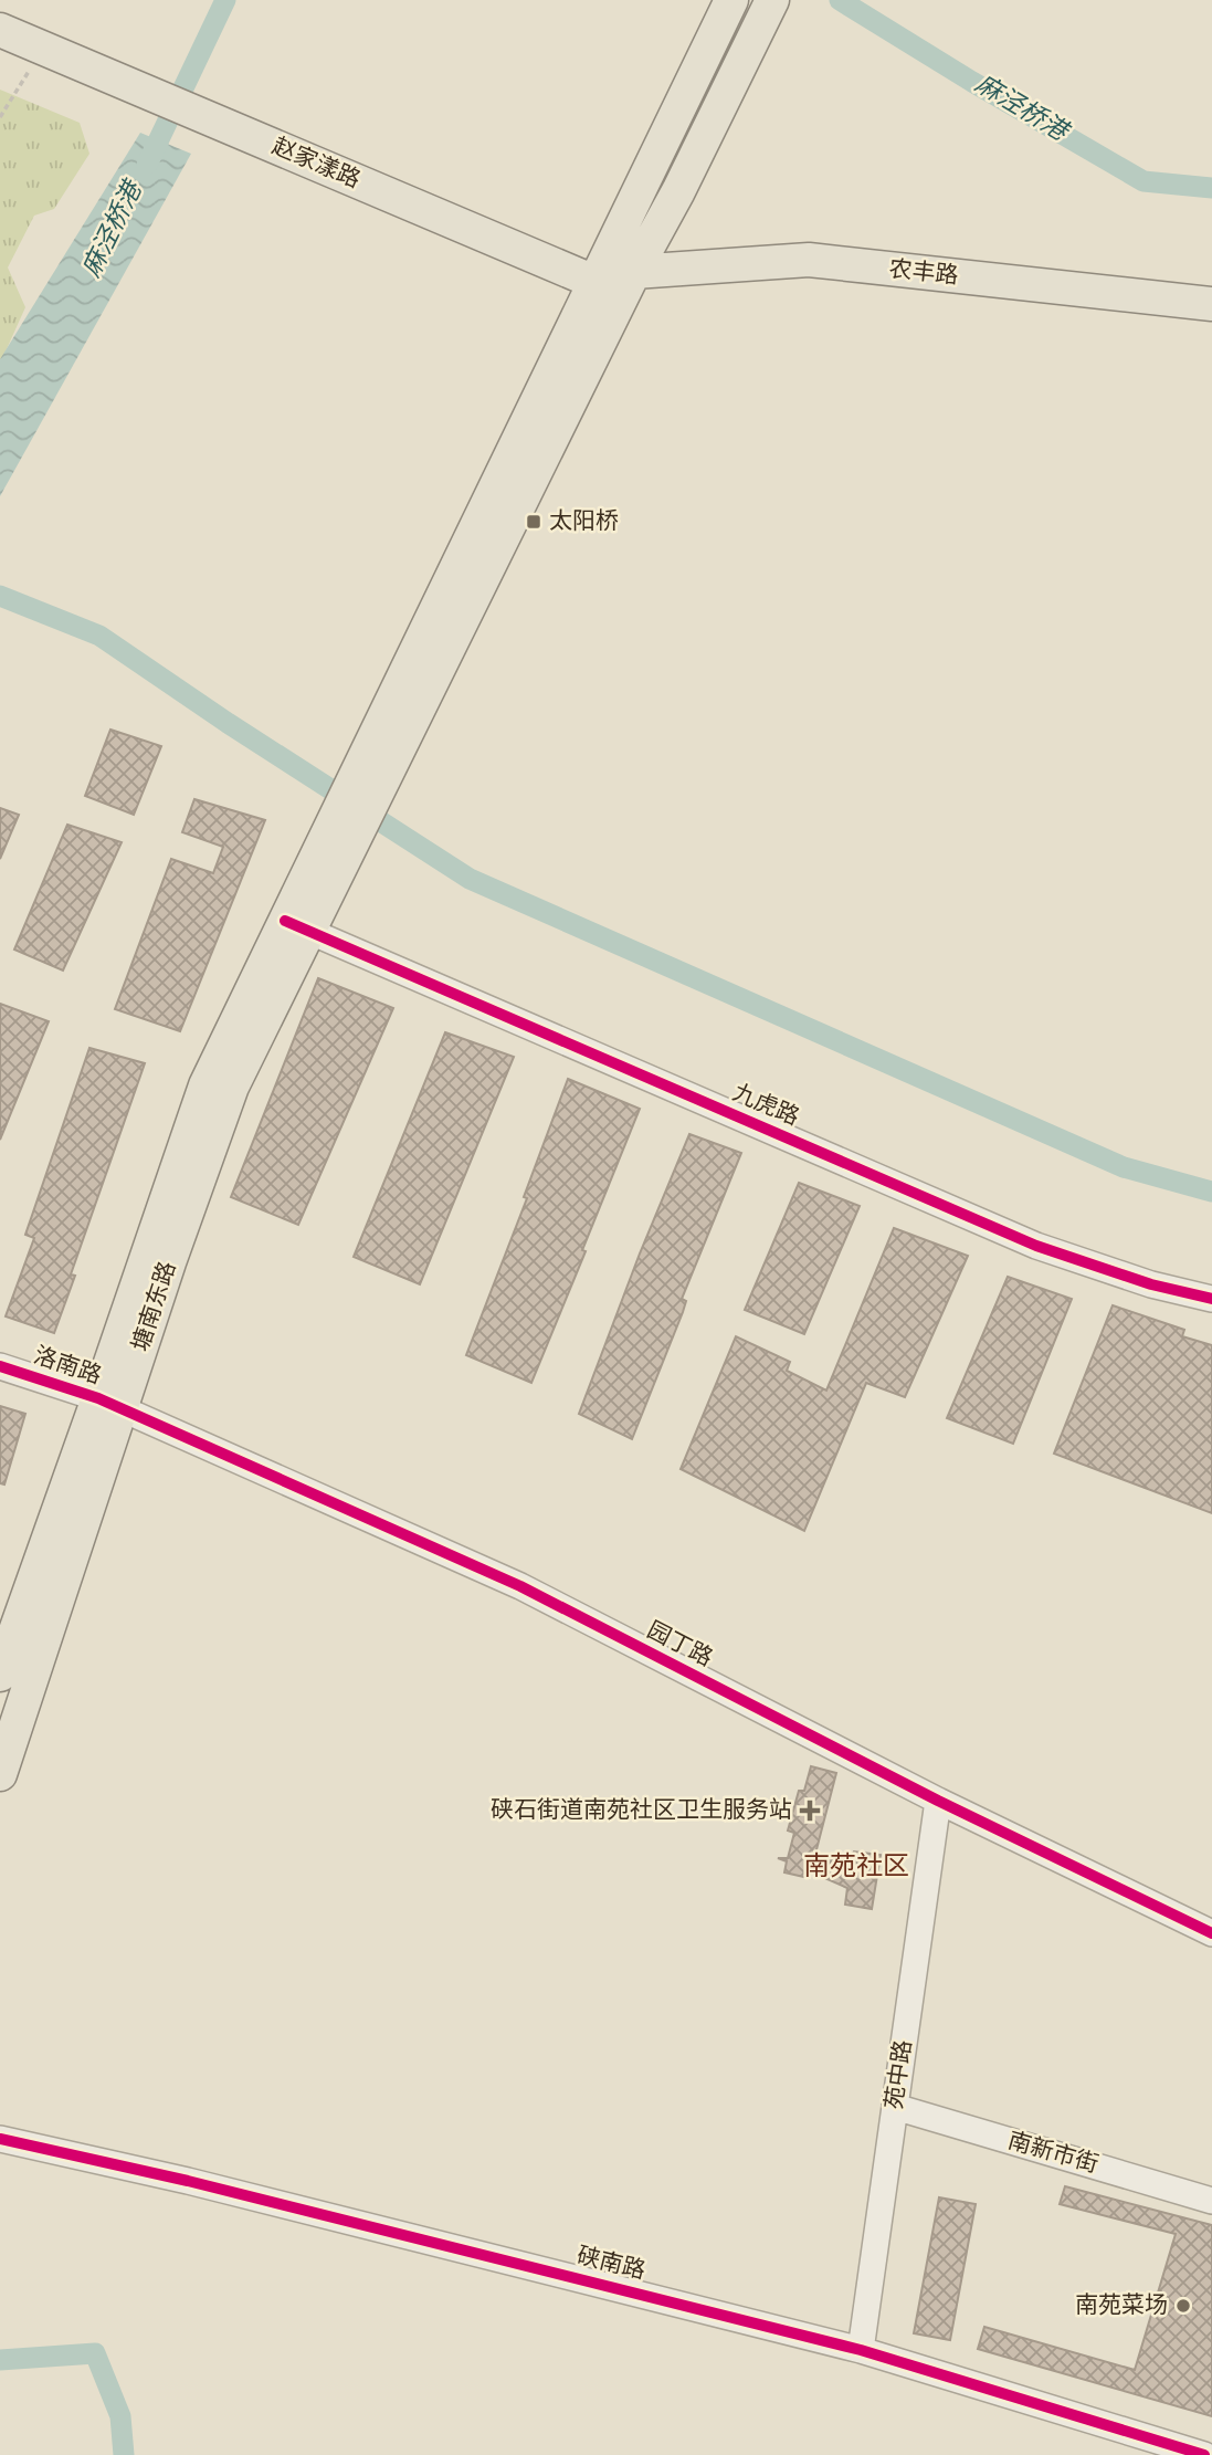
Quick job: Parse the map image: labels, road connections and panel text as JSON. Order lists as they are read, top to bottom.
{
  "streets": {
    "main road": ["赵家漾路", "农丰路", "塘南东路"],
    "street": [
      "九虎路",
      "洛南路",
      "园丁路",
      "苑中路",
      "南新市街",
      "硖南路"
    ]
  },
  "crossings": [
    ["九虎路", "塘南东路"],
    ["塘南东路", "洛南路"],
    ["塘南东路", "园丁路"],
    ["洛南路", "园丁路"],
    ["园丁路", "苑中路"],
    ["苑中路", "南新市街"],
    ["苑中路", "硖南路"]
  ],
  "districts": ["南苑社区"],
  "water": ["麻泾桥港"],
  "places": {
    "transit": ["太阳桥"],
    "health": ["硖石街道南苑社区卫生服务站"],
    "other": ["南苑菜场"]
  }
}
